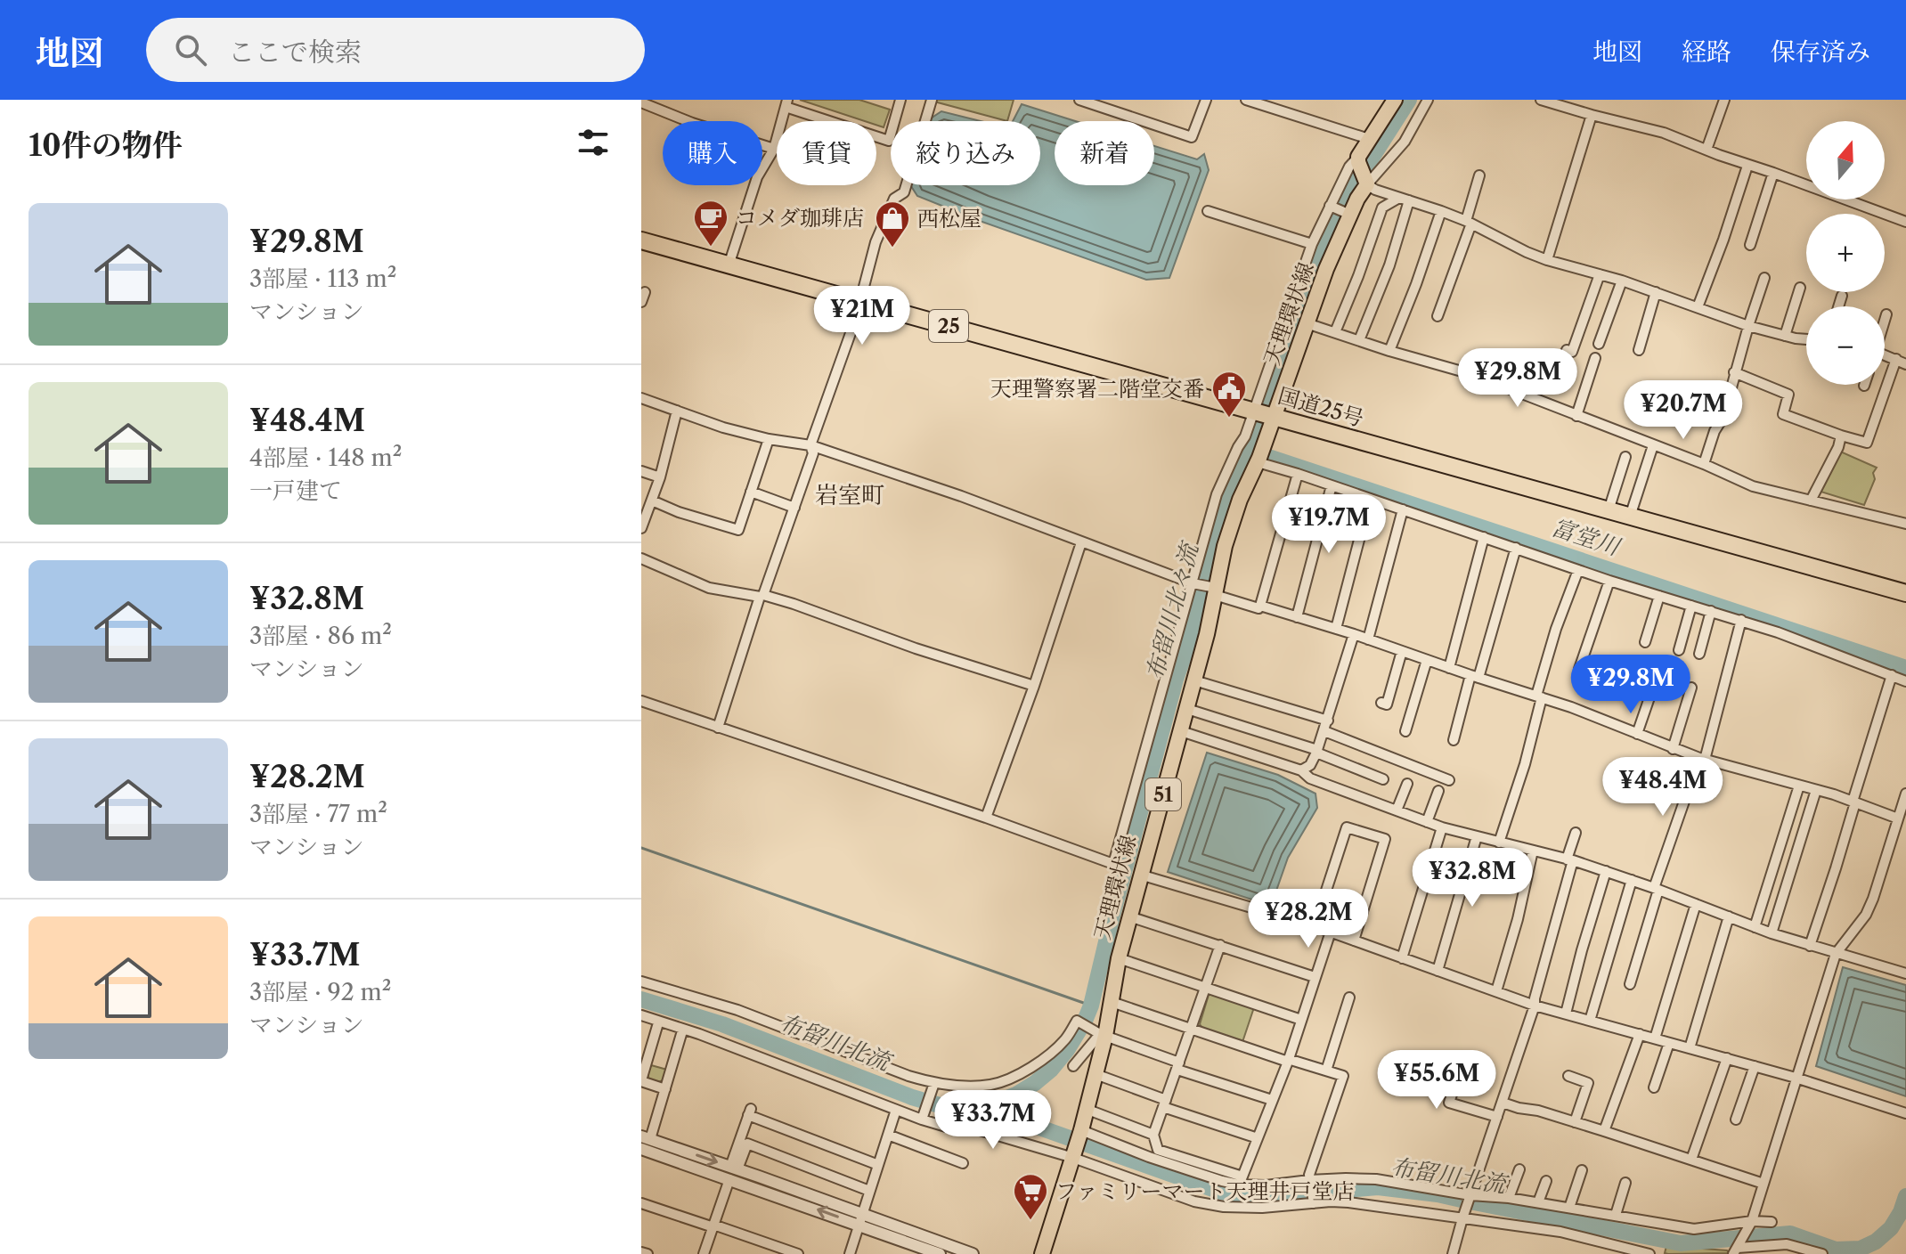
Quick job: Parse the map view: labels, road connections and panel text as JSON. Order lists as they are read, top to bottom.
{
  "streets": {
    "highway": ["25", "国道25号"],
    "main road": ["天理環状線", "51"]
  },
  "crossings": [
    ["天理環状線", "国道25号"]
  ],
  "districts": ["岩室町"],
  "water": ["富堂川", "布留川北々流", "布留川北流"],
  "places": {
    "cafe": ["コメダ珈琲店"],
    "shop": ["西松屋"],
    "public building": ["天理警察署二階堂交番"],
    "supermarket": ["ファミリーマート天理井戸堂店"]
  },
  "north": "top",
  "page": {
    "header": "地図",
    "search": "ここで検索",
    "nav": ["地図", "経路", "保存済み"],
    "heading": "10件の物件",
    "map_buttons": ["+", "−"],
    "chip": [
      "購入",
      "賃貸",
      "絞り込み",
      "新着"
    ],
    "list": [
      {
        "name": "¥29.8M",
        "note": "3部屋 · 113 m² · マンション"
      },
      {
        "name": "¥48.4M",
        "note": "4部屋 · 148 m² · 一戸建て"
      },
      {
        "name": "¥32.8M",
        "note": "3部屋 · 86 m² · マンション"
      },
      {
        "name": "¥28.2M",
        "note": "3部屋 · 77 m² · マンション"
      },
      {
        "name": "¥33.7M",
        "note": "3部屋 · 92 m² · マンション"
      }
    ],
    "price": [
      "¥21M",
      "¥29.8M",
      "¥20.7M",
      "¥19.7M",
      "¥29.8M",
      "¥48.4M",
      "¥32.8M",
      "¥28.2M",
      "¥55.6M",
      "¥33.7M"
    ]
  }
}
